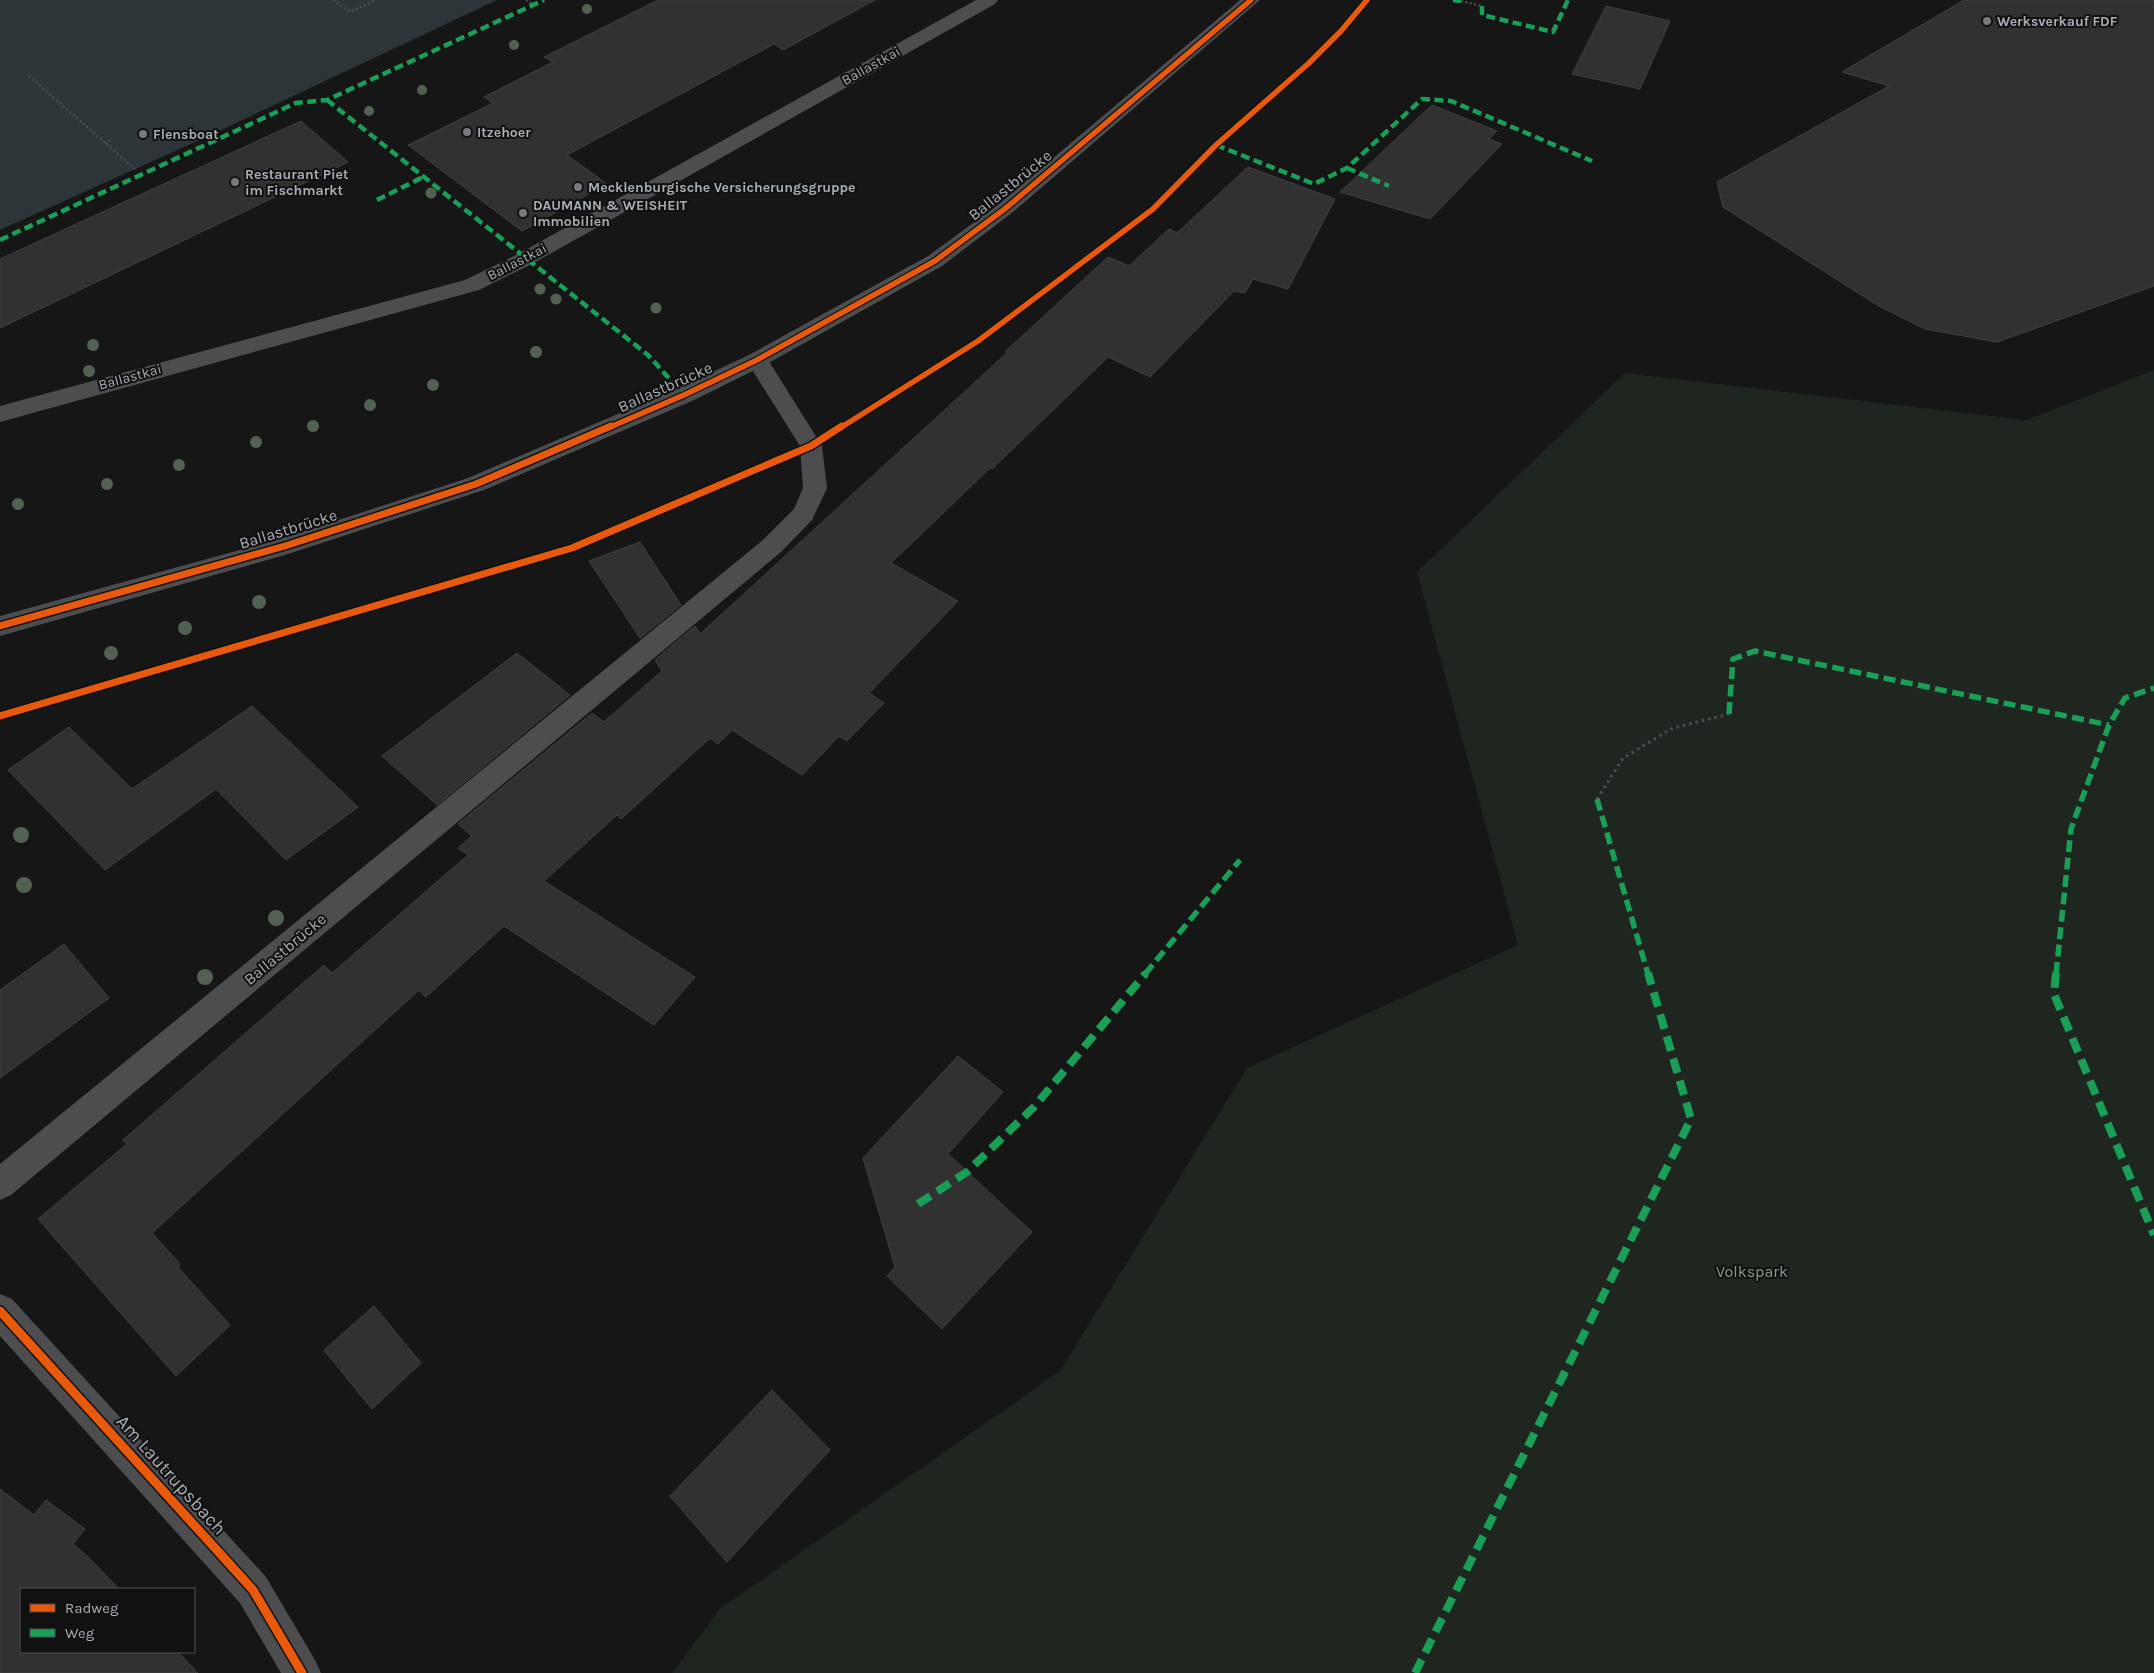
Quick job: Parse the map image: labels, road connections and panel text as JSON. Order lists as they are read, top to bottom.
{
  "streets": {
    "street": ["Ballastkai", "Ballastbrücke", "Am Lautrupsbach"]
  },
  "parks": ["Volkspark"],
  "places": [
    "Werksverkauf FDF",
    "Itzehoer",
    "Flensboat",
    "Restaurant Piet im Fischmarkt",
    "Mecklenburgische Versicherungsgruppe",
    "DAUMANN & WEISHEIT Immobilien"
  ],
  "legend": ["Radweg", "Weg"]
}
